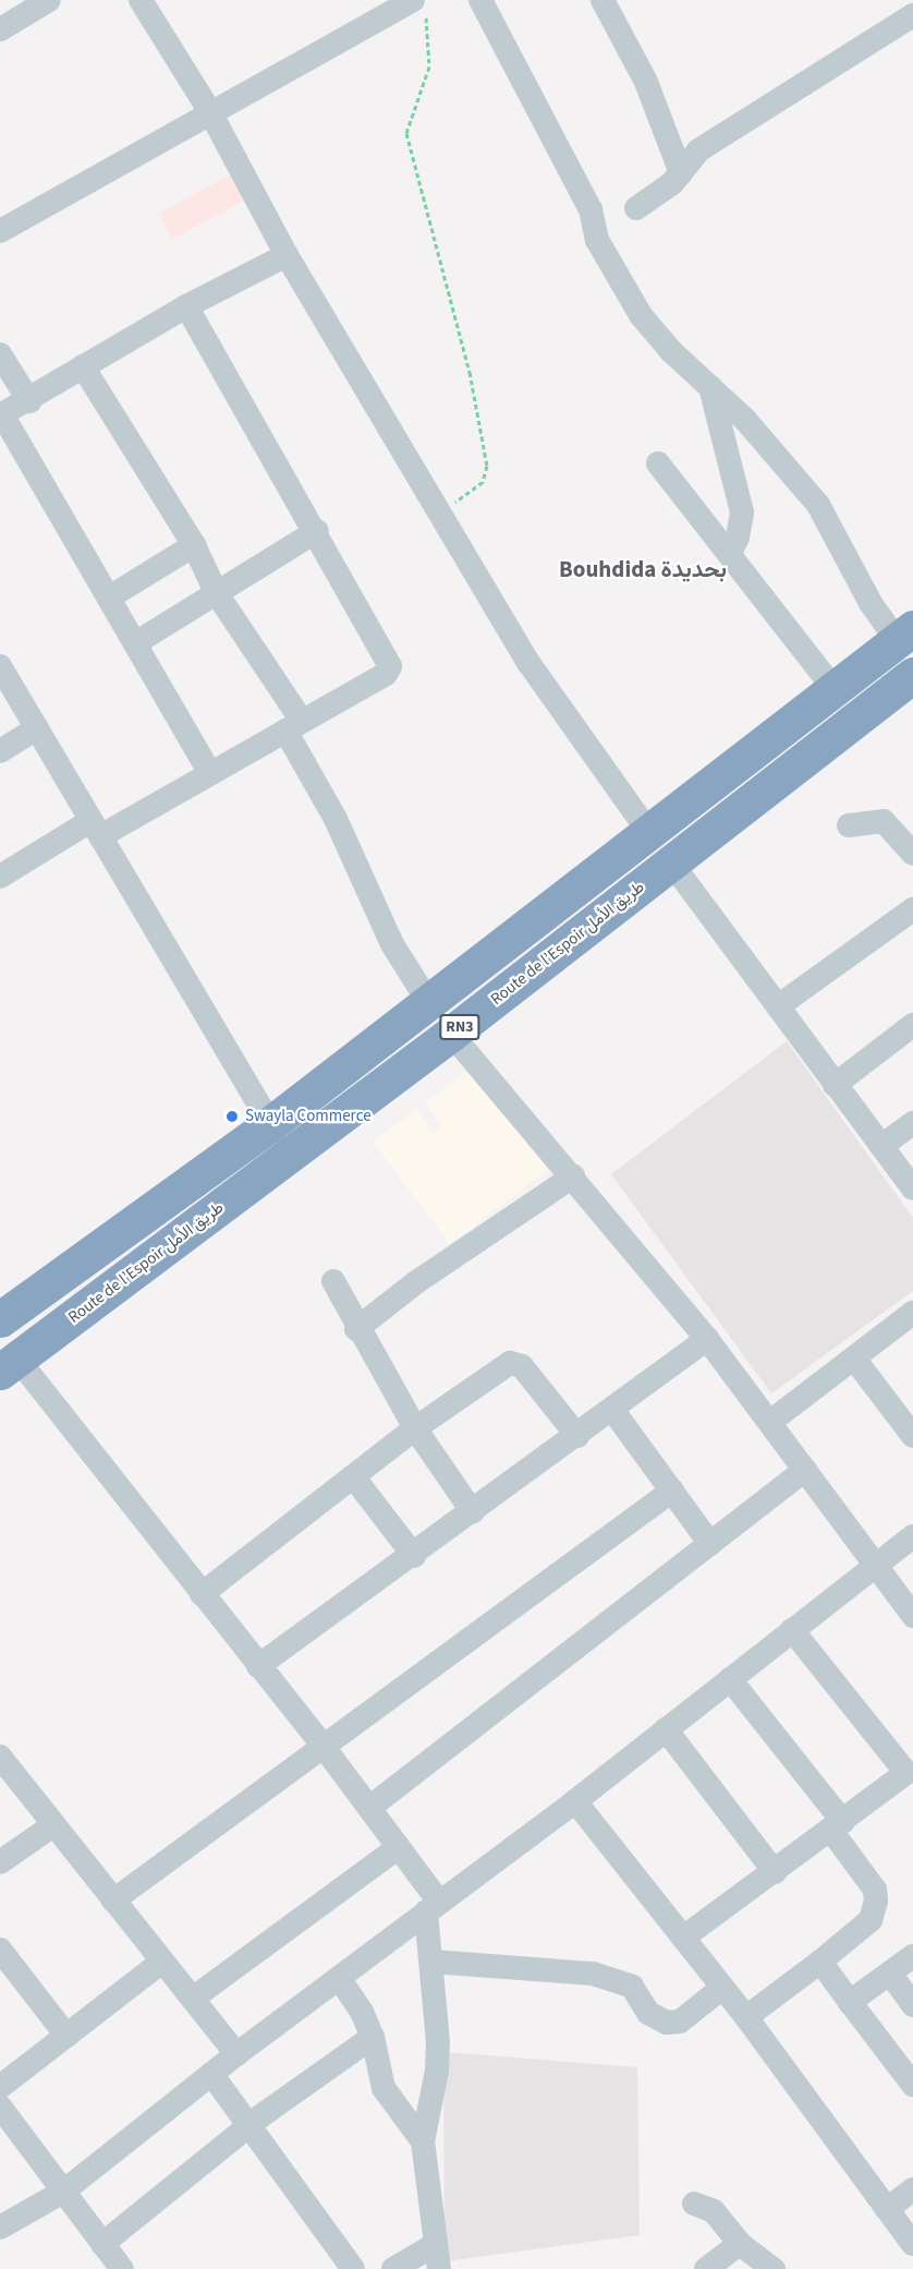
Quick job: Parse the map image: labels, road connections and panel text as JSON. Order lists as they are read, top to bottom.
{
  "streets": {
    "highway": ["Route de l’Espoir طريق الأمل", "RN3"]
  },
  "districts": ["Bouhdida بحديدة"],
  "places": ["Swayla Commerce"]
}
